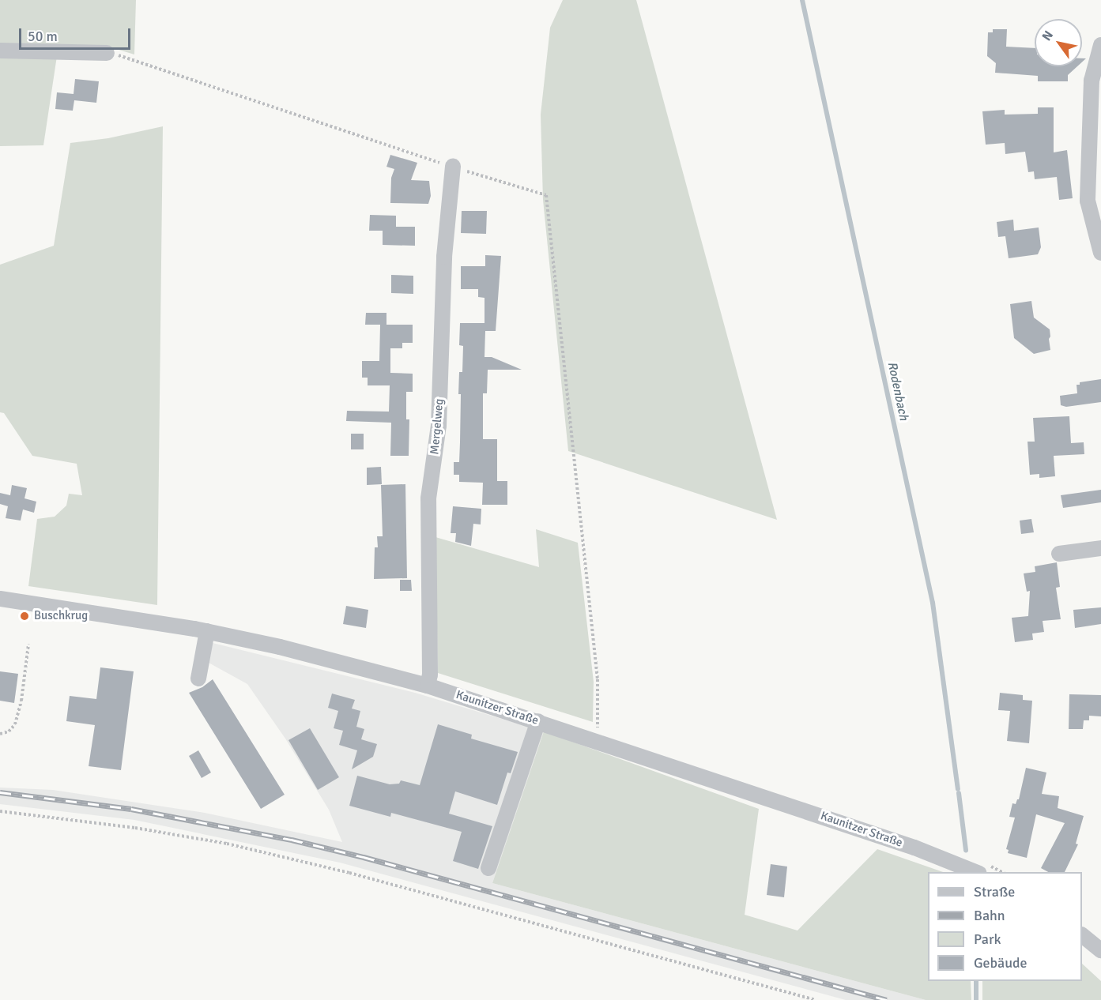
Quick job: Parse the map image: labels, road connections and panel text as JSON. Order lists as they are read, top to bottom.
{
  "streets": {
    "street": ["Mergelweg", "Kaunitzer Straße"]
  },
  "crossings": [
    ["Mergelweg", "Kaunitzer Straße"]
  ],
  "water": ["Rodenbach"],
  "places": ["Buschkrug"],
  "legend": [
    "Straße",
    "Bahn",
    "Park",
    "Gebäude"
  ],
  "scale_bar": "50 m",
  "north": "top left"
}
